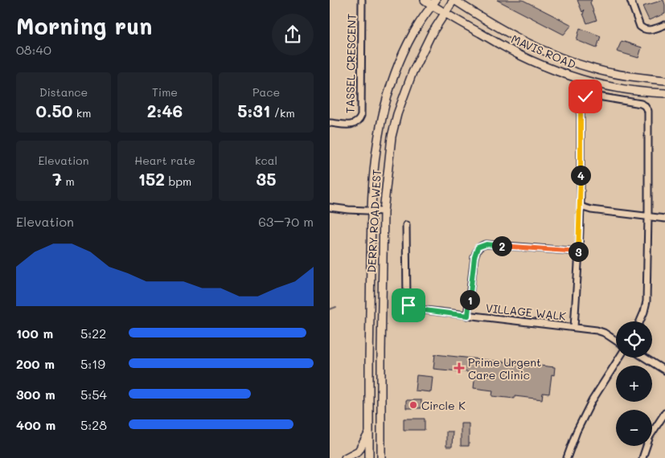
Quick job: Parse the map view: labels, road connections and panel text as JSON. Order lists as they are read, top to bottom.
{
  "streets": {
    "main road": ["MAVIS ROAD", "DERRY ROAD WEST"],
    "street": ["TASSEL CRESCENT", "VILLAGE WALK"]
  },
  "crossings": [
    ["MAVIS ROAD", "DERRY ROAD WEST"]
  ],
  "places": {
    "health": ["Prime Urgent Care Clinic"],
    "other": ["Circle K"]
  },
  "page": {
    "heading": ["Morning run", "08:40"],
    "stats": [
      ["Distance", "0.50 km"],
      ["Time", "2:46"],
      ["Pace", "5:31 /km"],
      ["Elevation", "7 m"],
      ["Heart rate", "152 bpm"],
      ["kcal", "35"]
    ],
    "pins": [
      "4",
      "2",
      "3",
      "1"
    ],
    "chart": ["Elevation", "63–70 m"],
    "list": [
      {
        "name": "100 m",
        "note": "5:22"
      },
      {
        "name": "200 m",
        "note": "5:19"
      },
      {
        "name": "300 m",
        "note": "5:54"
      },
      {
        "name": "400 m",
        "note": "5:28"
      }
    ],
    "map_buttons": ["+", "−"]
  }
}
